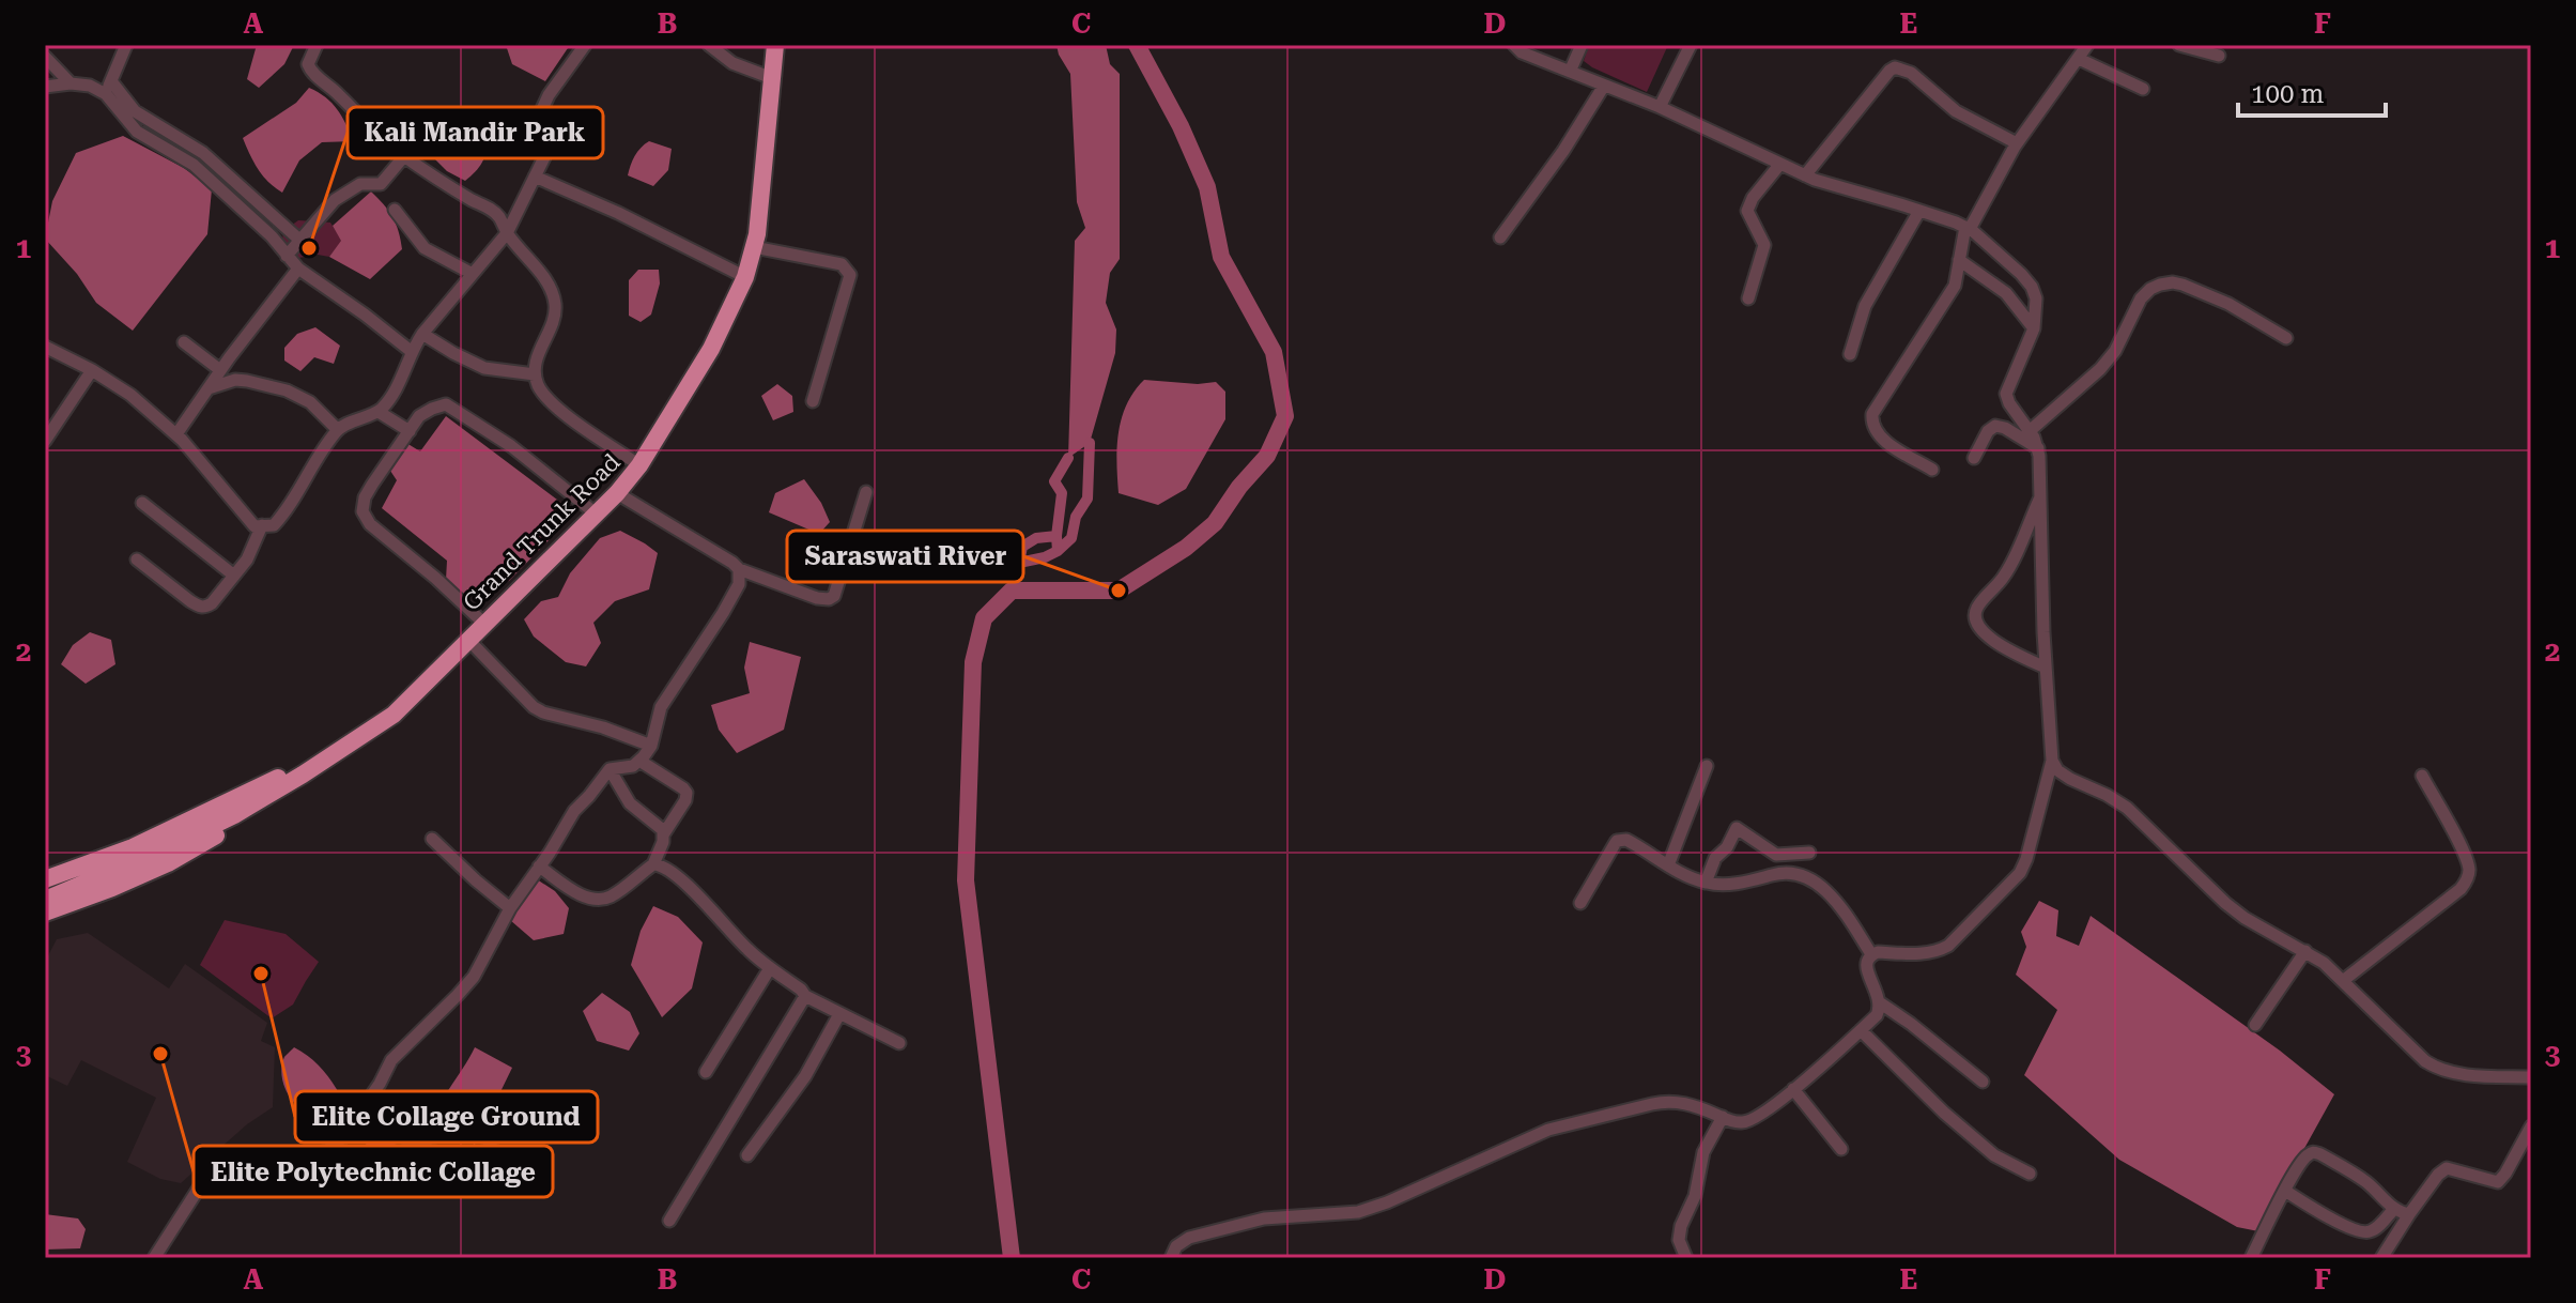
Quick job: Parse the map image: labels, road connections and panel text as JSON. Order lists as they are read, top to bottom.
{
  "streets": {
    "highway": ["Grand Trunk Road"]
  },
  "places": [
    "Kali Mandir Park",
    "Saraswati River",
    "Elite Collage Ground",
    "Elite Polytechnic Collage"
  ],
  "scale_bar": "100 m",
  "grid": {
    "columns": [
      "A",
      "B",
      "C",
      "D",
      "E",
      "F"
    ],
    "rows": ["1", "2", "3"]
  }
}
